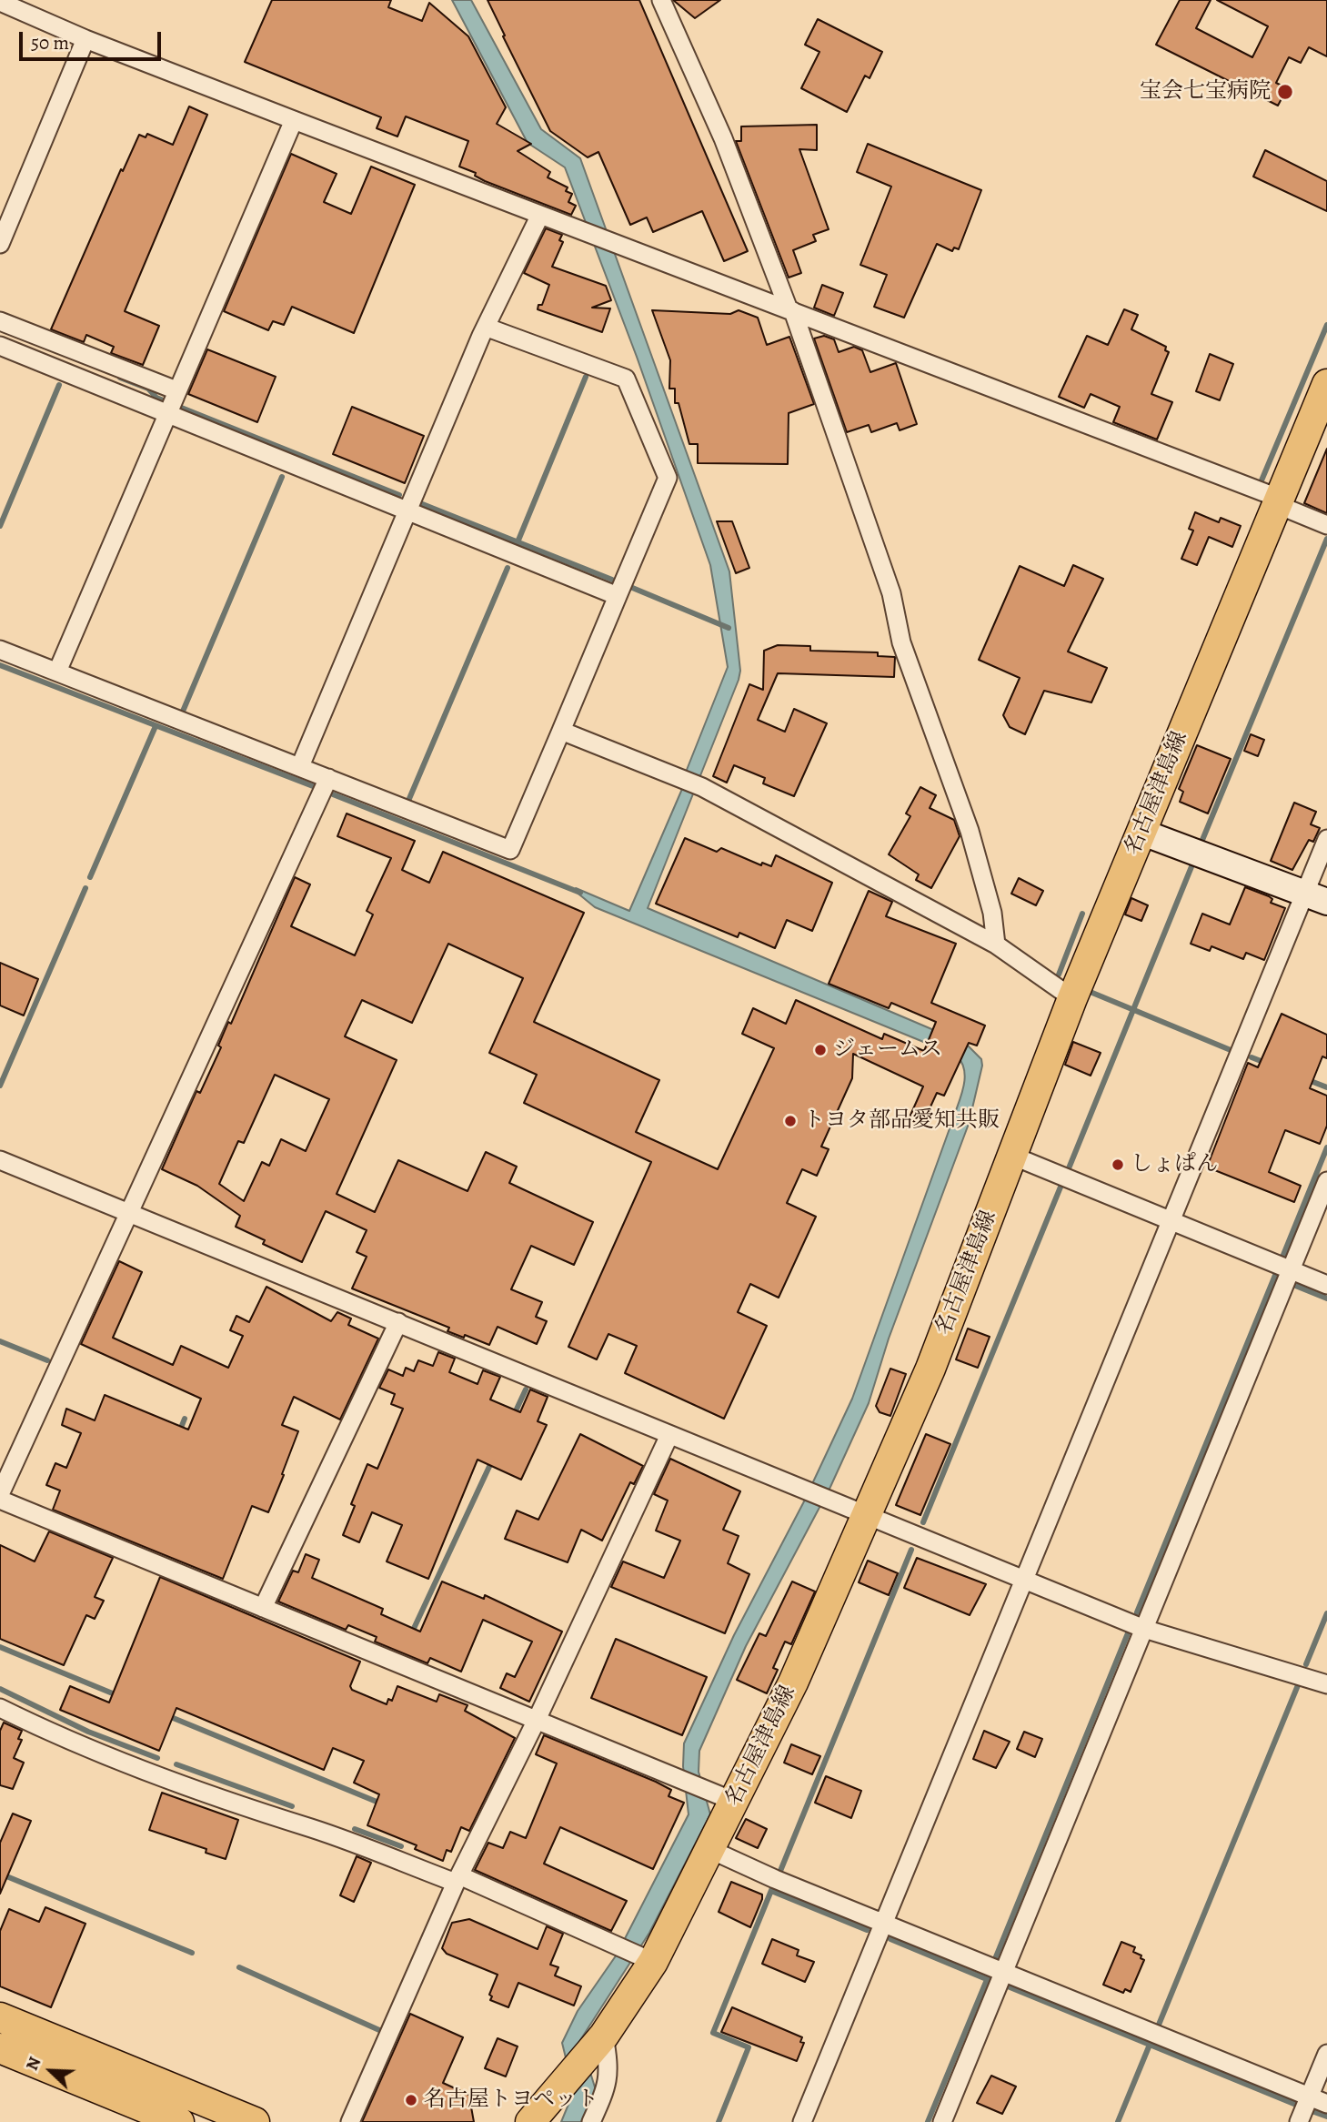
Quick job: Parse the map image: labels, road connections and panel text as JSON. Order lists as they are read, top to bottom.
{
  "streets": {
    "main road": ["名古屋津島線"]
  },
  "places": [
    "宝会七宝病院",
    "ジェームス",
    "トヨタ部品愛知共販",
    "しょぱん",
    "名古屋トヨペット"
  ],
  "scale_bar": "50 m",
  "north": "top left"
}
